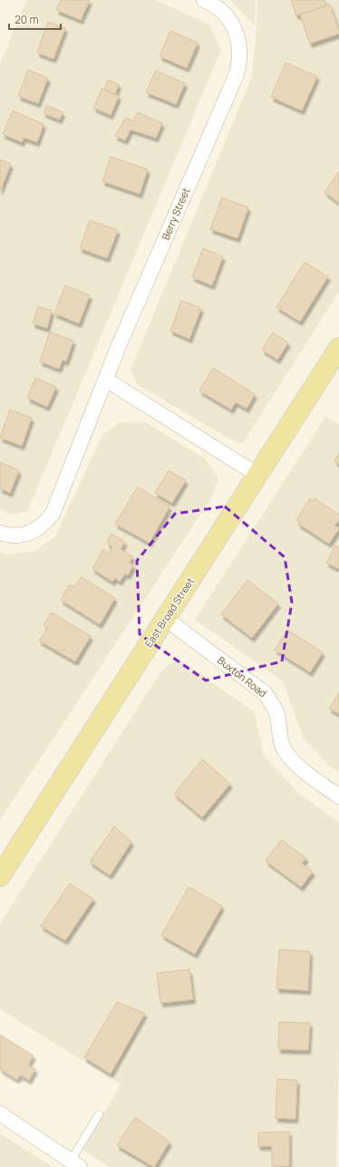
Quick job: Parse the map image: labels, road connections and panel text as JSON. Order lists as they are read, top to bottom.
{
  "streets": {
    "main road": ["East Broad Street"],
    "street": ["Berry Street", "Buxton Road"]
  },
  "crossings": [
    ["East Broad Street", "Buxton Road"]
  ],
  "scale_bar": "20 m"
}
